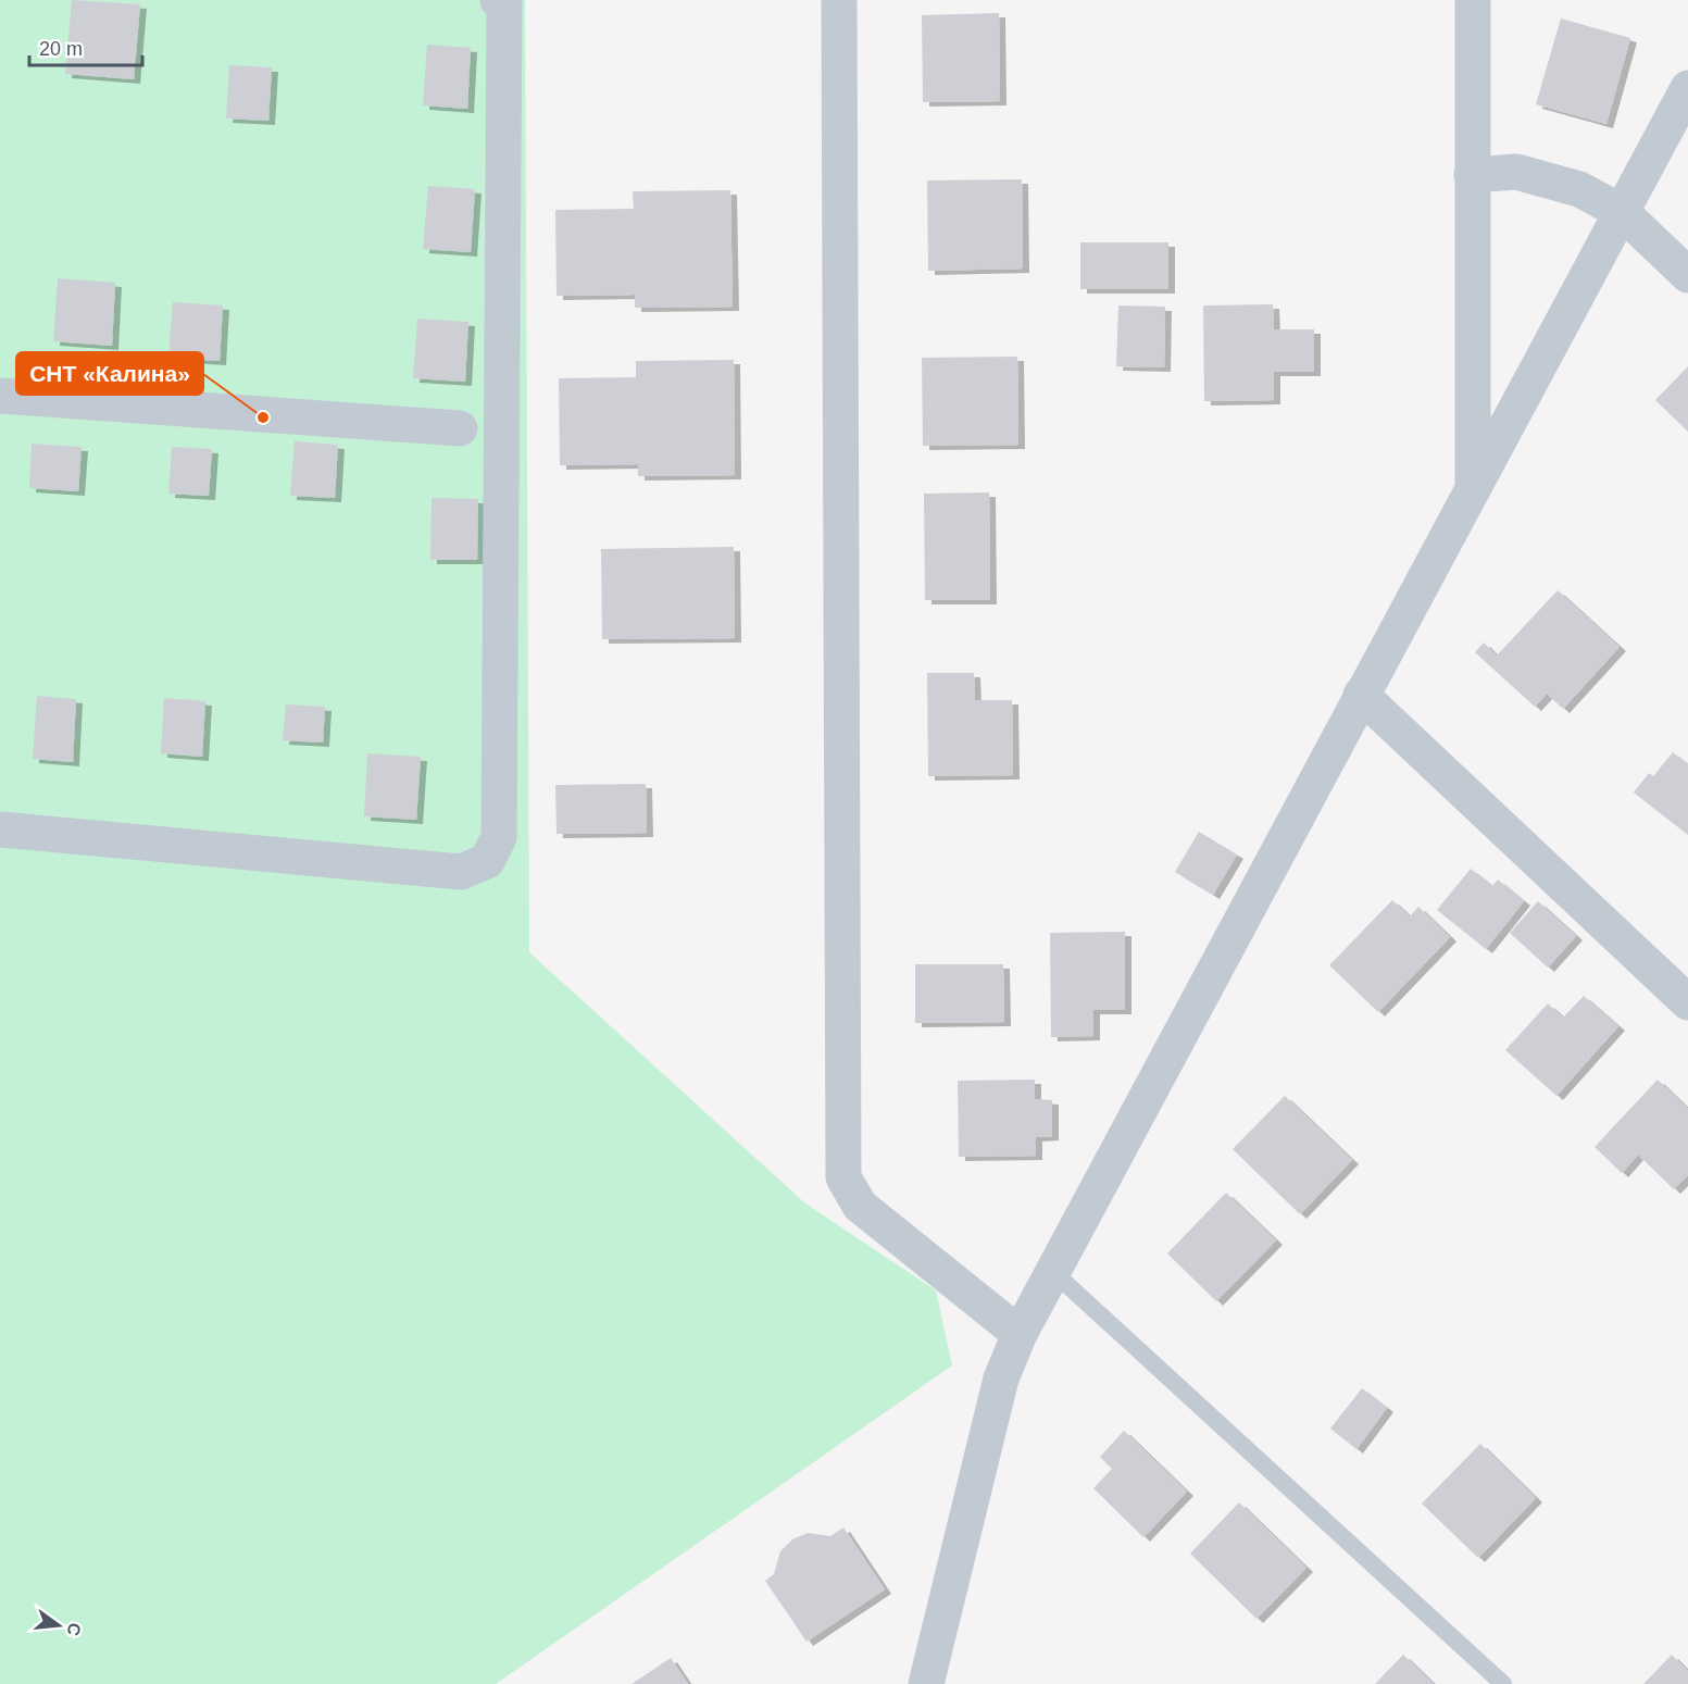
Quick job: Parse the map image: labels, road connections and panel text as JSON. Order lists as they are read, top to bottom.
{
  "places": ["СНТ «Калина»"],
  "scale_bar": "20 m",
  "north": "right"
}
